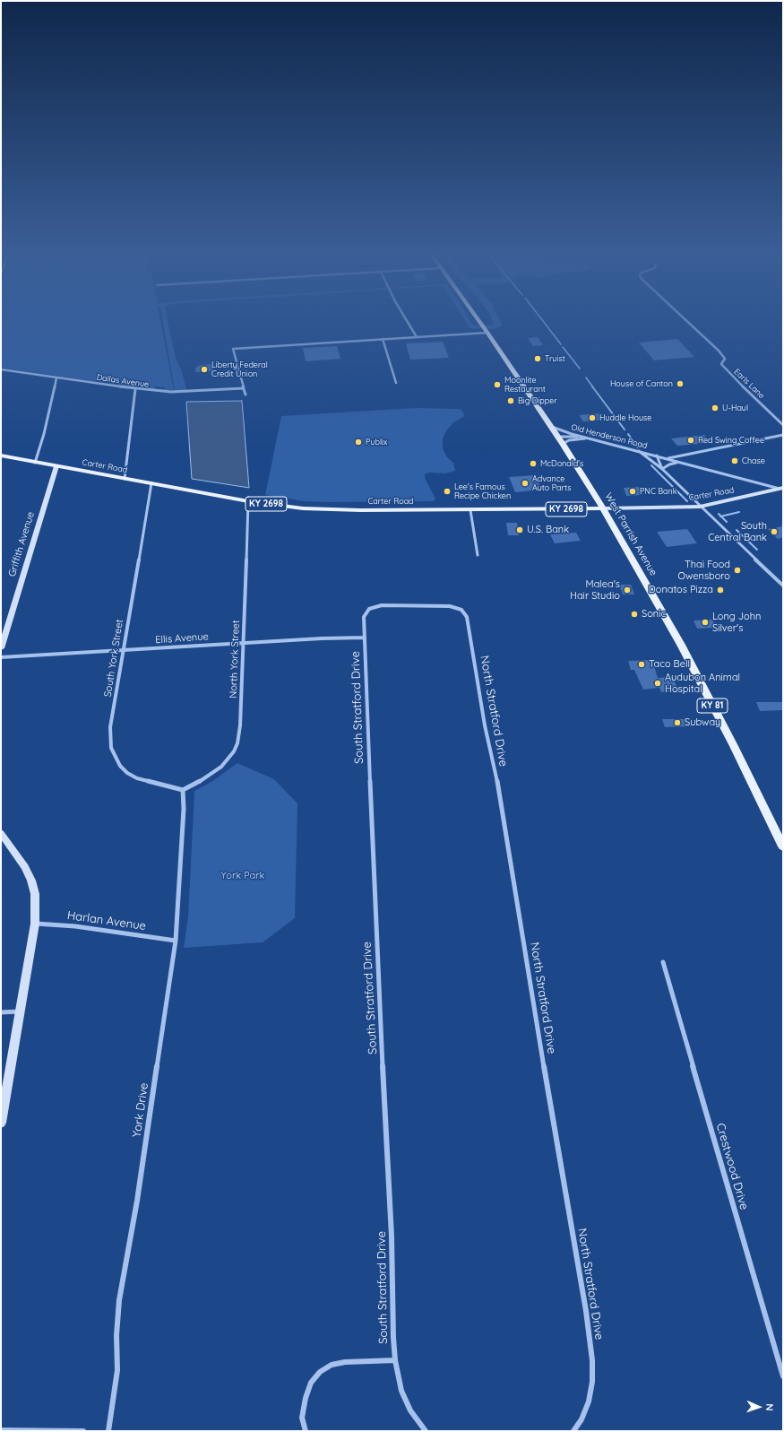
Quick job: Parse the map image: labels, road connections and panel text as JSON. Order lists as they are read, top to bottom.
{
  "streets": {
    "main road": [
      "Carter Road",
      "KY 2698",
      "West Parrish Avenue",
      "KY 81"
    ],
    "street": [
      "Dallas Avenue",
      "Earls Lane",
      "Old Henderson Road",
      "Griffith Avenue",
      "Ellis Avenue",
      "South York Street",
      "North York Street",
      "South Stratford Drive",
      "North Stratford Drive",
      "Harlan Avenue",
      "York Drive",
      "Crestwood Drive"
    ]
  },
  "crossings": [
    ["Old Henderson Road", "Carter Road"],
    ["Old Henderson Road", "West Parrish Avenue"],
    ["Carter Road", "West Parrish Avenue"],
    ["Carter Road", "Griffith Avenue"],
    ["Carter Road", "South York Street"],
    ["Carter Road", "North York Street"],
    ["Ellis Avenue", "South York Street"],
    ["Ellis Avenue", "North York Street"],
    ["Ellis Avenue", "South Stratford Drive"],
    ["South York Street", "North York Street"],
    ["South York Street", "York Drive"],
    ["North York Street", "York Drive"],
    ["South Stratford Drive", "North Stratford Drive"],
    ["Harlan Avenue", "York Drive"]
  ],
  "parks": ["York Park"],
  "places": [
    "Truist",
    "Liberty Federal Credit Union",
    "House of Canton",
    "Moonlite Restaurant",
    "Big Dipper",
    "U-Haul",
    "Huddle House",
    "Red Swing Coffee",
    "Publix",
    "Chase",
    "McDonald's",
    "Advance Auto Parts",
    "Lee's Famous Recipe Chicken",
    "PNC Bank",
    "U.S. Bank",
    "South Central Bank",
    "Thai Food Owensboro",
    "Malea's Hair Studio",
    "Donatos Pizza",
    "Sonic",
    "Long John Silver's",
    "Taco Bell",
    "Audubon Animal Hospital",
    "Subway"
  ],
  "north": "right"
}
